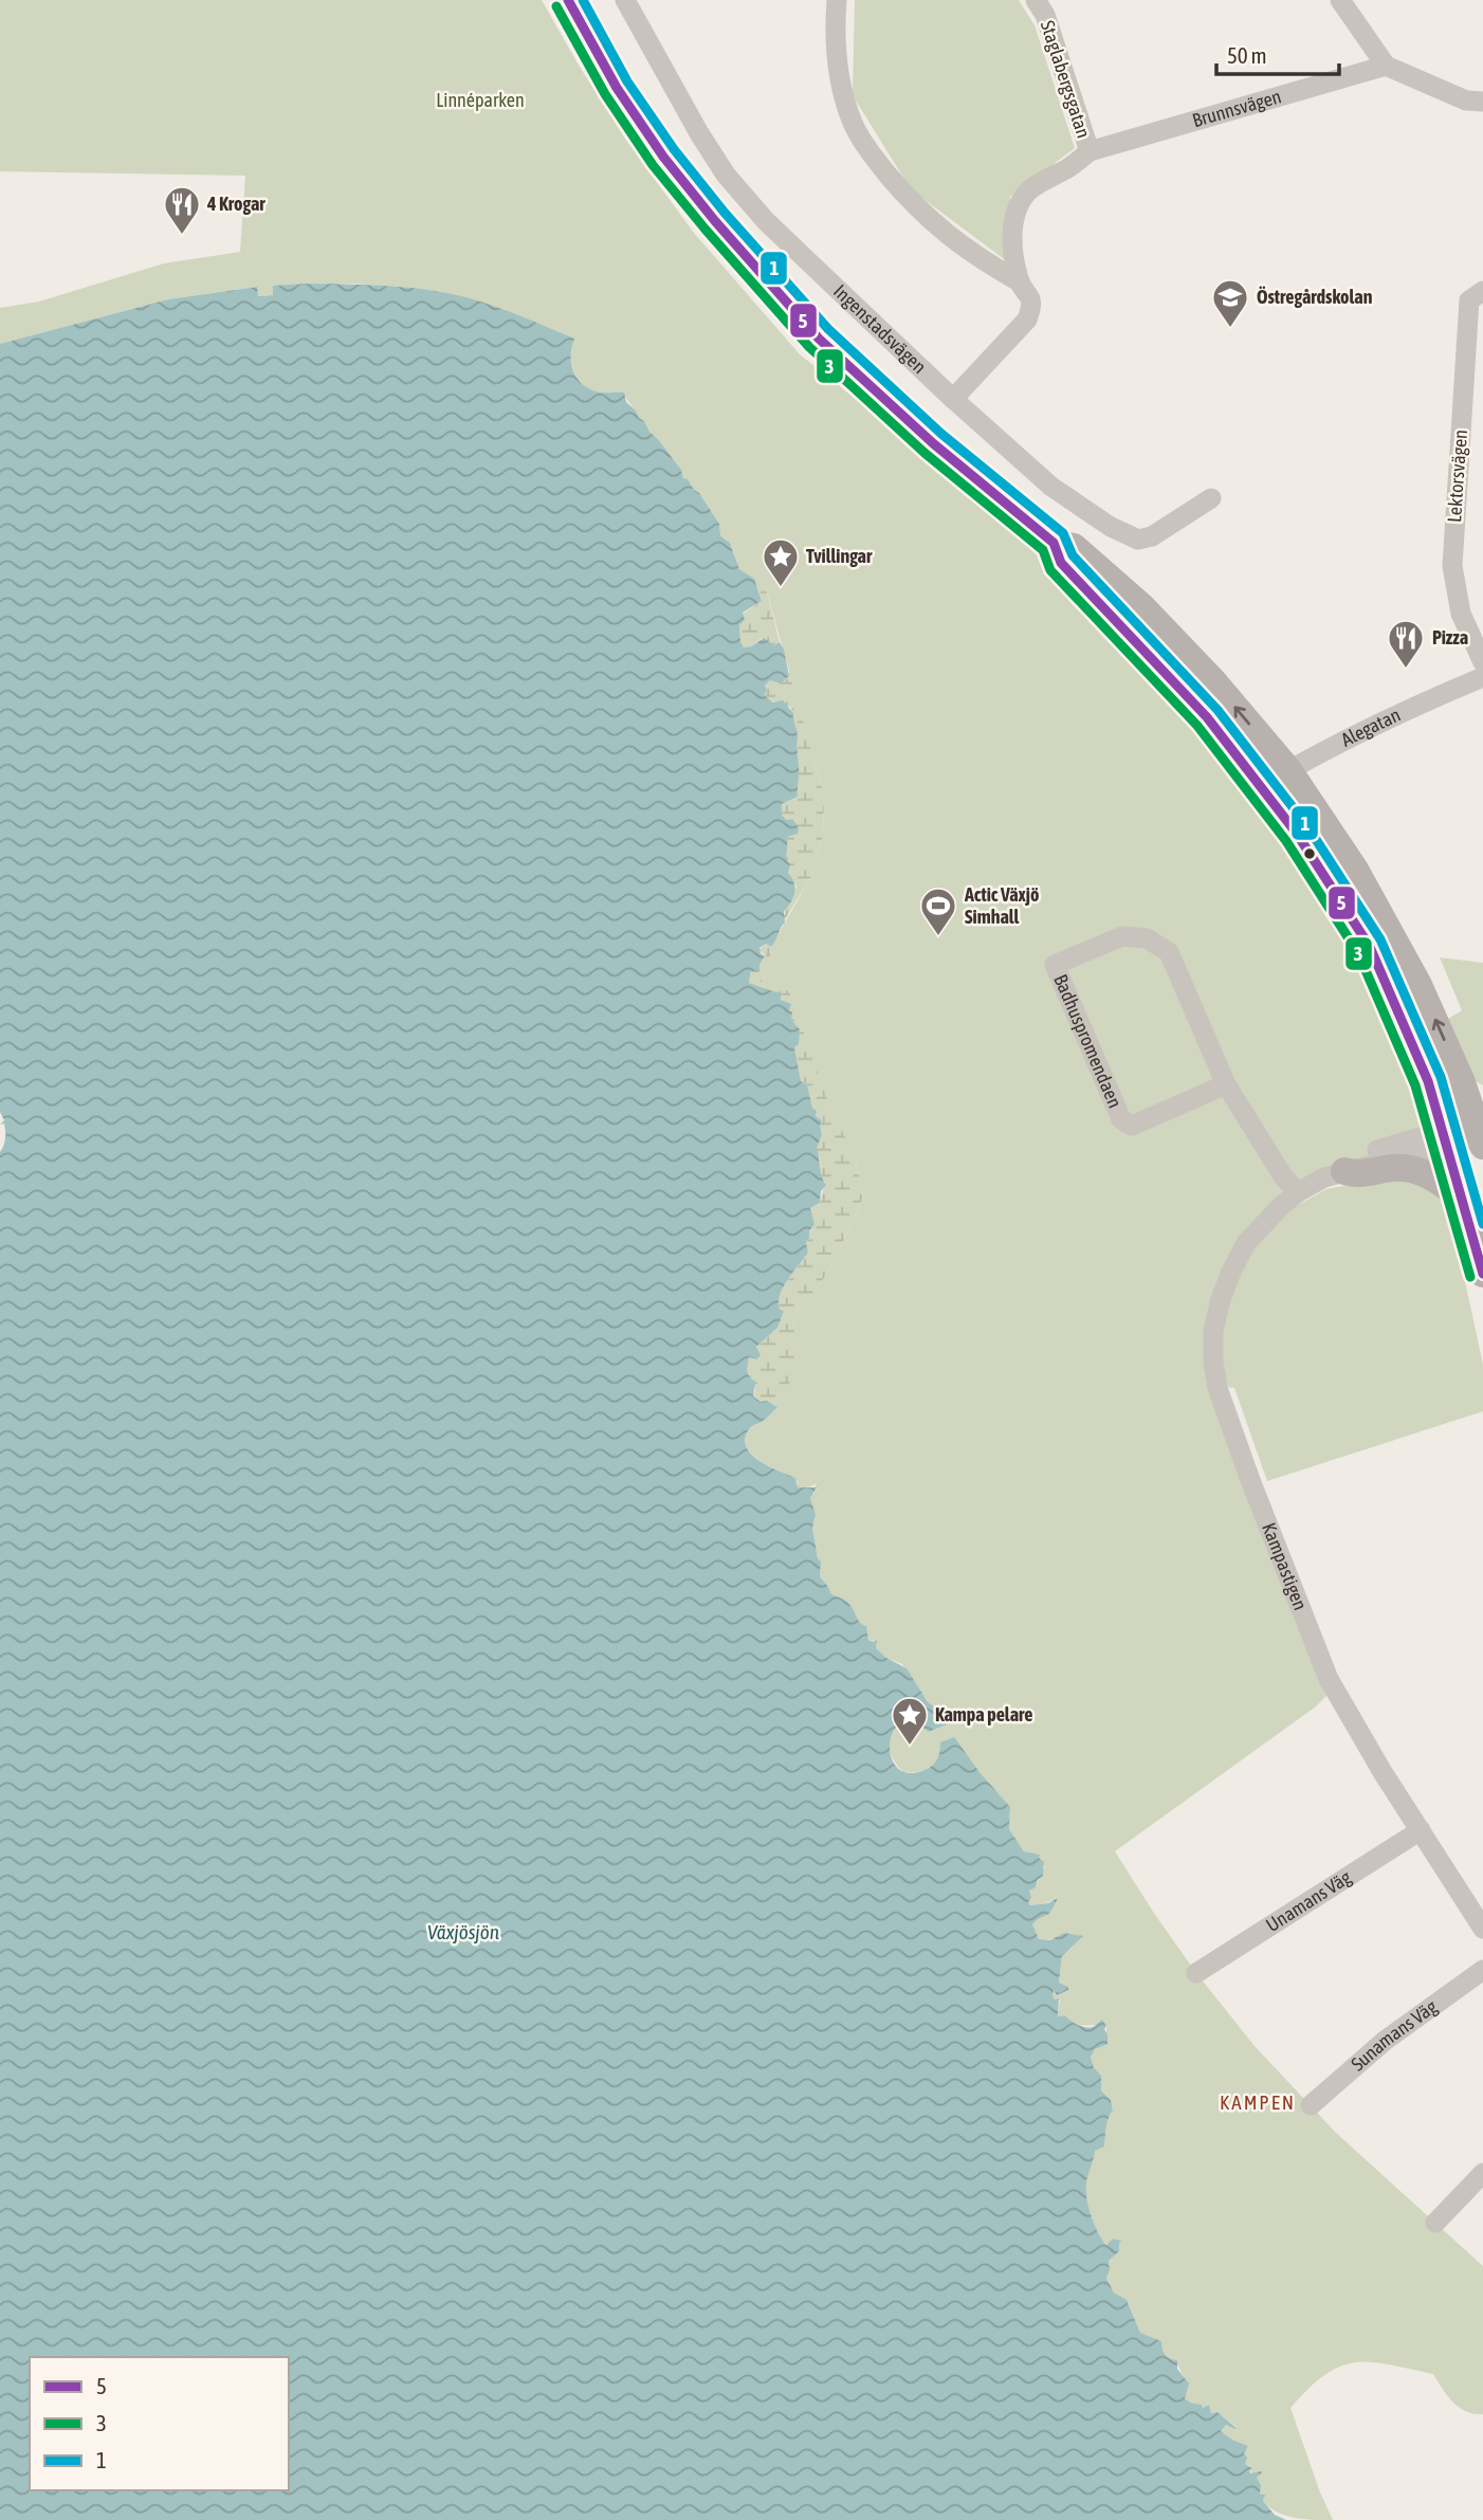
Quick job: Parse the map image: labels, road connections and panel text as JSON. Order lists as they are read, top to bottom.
{
  "streets": {
    "street": [
      "Staglabergsgatan",
      "Brunnsvägen",
      "Ingenstadsvägen",
      "Lektorsvägen",
      "Alegatan",
      "Badhuspromendaen",
      "Kampastigen",
      "Unamans Väg",
      "Sunamans Väg"
    ]
  },
  "crossings": [
    ["Staglabergsgatan", "Brunnsvägen"],
    ["Staglabergsgatan", "Ingenstadsvägen"],
    ["Kampastigen", "Unamans Väg"]
  ],
  "districts": ["KAMPEN"],
  "water": ["Växjösjön"],
  "parks": ["Linnéparken"],
  "places": {
    "restaurant": ["4 Krogar", "Pizza"],
    "school or university": ["Östregårdskolan"],
    "place": ["Tvillingar", "Kampa pelare"],
    "sports": ["Actic Växjö Simhall"]
  },
  "lines": ["transit line 5", "transit line 1", "transit line 3"],
  "legend": ["5", "3", "1"],
  "scale_bar": "50 m"
}
